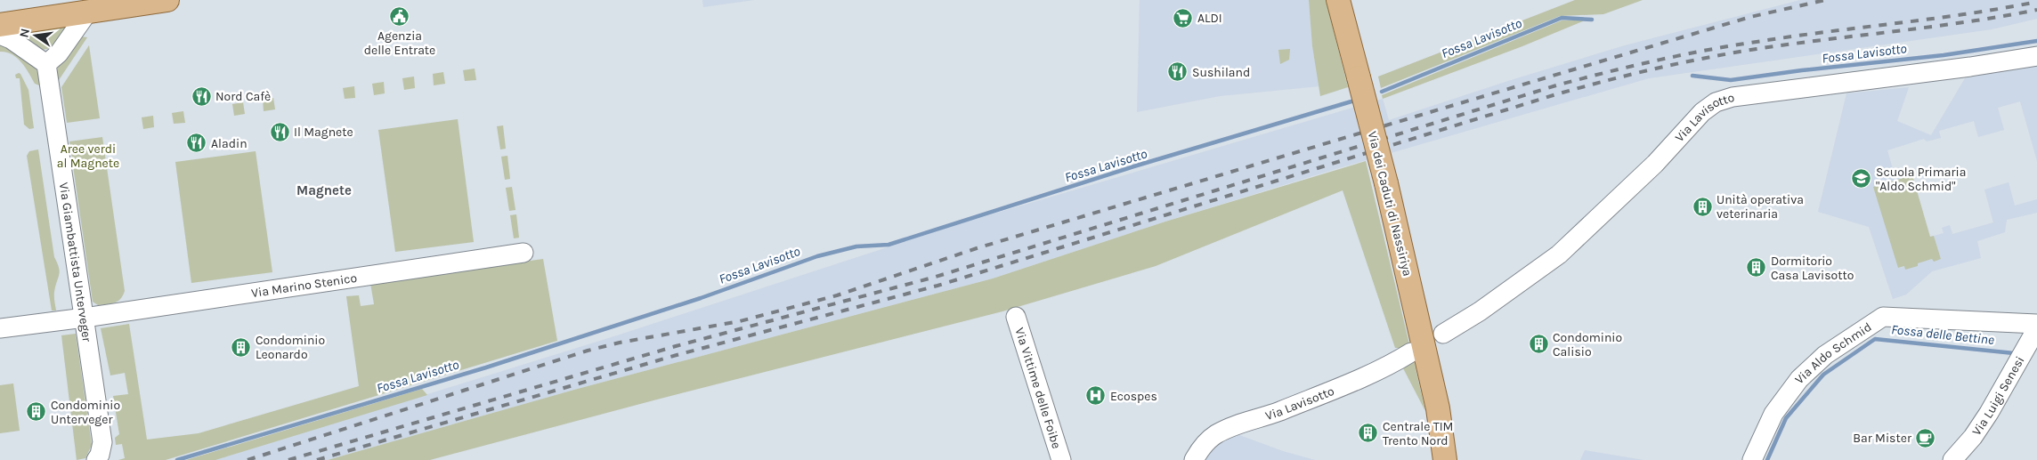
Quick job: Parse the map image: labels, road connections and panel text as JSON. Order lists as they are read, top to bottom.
{
  "streets": {
    "main road": ["Via dei Caduti di Nassiriya"],
    "street": [
      "Via Lavisotto",
      "Via Giambattista Unterveger",
      "Via Marino Stenico",
      "Via Aldo Schmid",
      "Via Vittime delle Foibe",
      "Via Luigi Senesi"
    ]
  },
  "crossings": [
    ["Via Giambattista Unterveger", "Via Marino Stenico"]
  ],
  "districts": ["Magnete"],
  "water": ["Fossa Lavisotto", "Fossa delle Bettine"],
  "parks": ["Aree verdi al Magnete"],
  "places": {
    "public building": ["Agenzia delle Entrate"],
    "supermarket": ["ALDI"],
    "restaurant": [
      "Sushiland",
      "Nord Cafè",
      "Il Magnete",
      "Aladin"
    ],
    "school or university": ["Scuola Primaria \"Aldo Schmid\""],
    "building": [
      "Unità operativa veterinaria",
      "Dormitorio Casa Lavisotto",
      "Condominio Calisio",
      "Condominio Leonardo",
      "Condominio Unterveger",
      "Centrale TIM Trento Nord"
    ],
    "hospital": ["Ecospes"],
    "cafe": ["Bar Mister"]
  },
  "north": "left"
}
